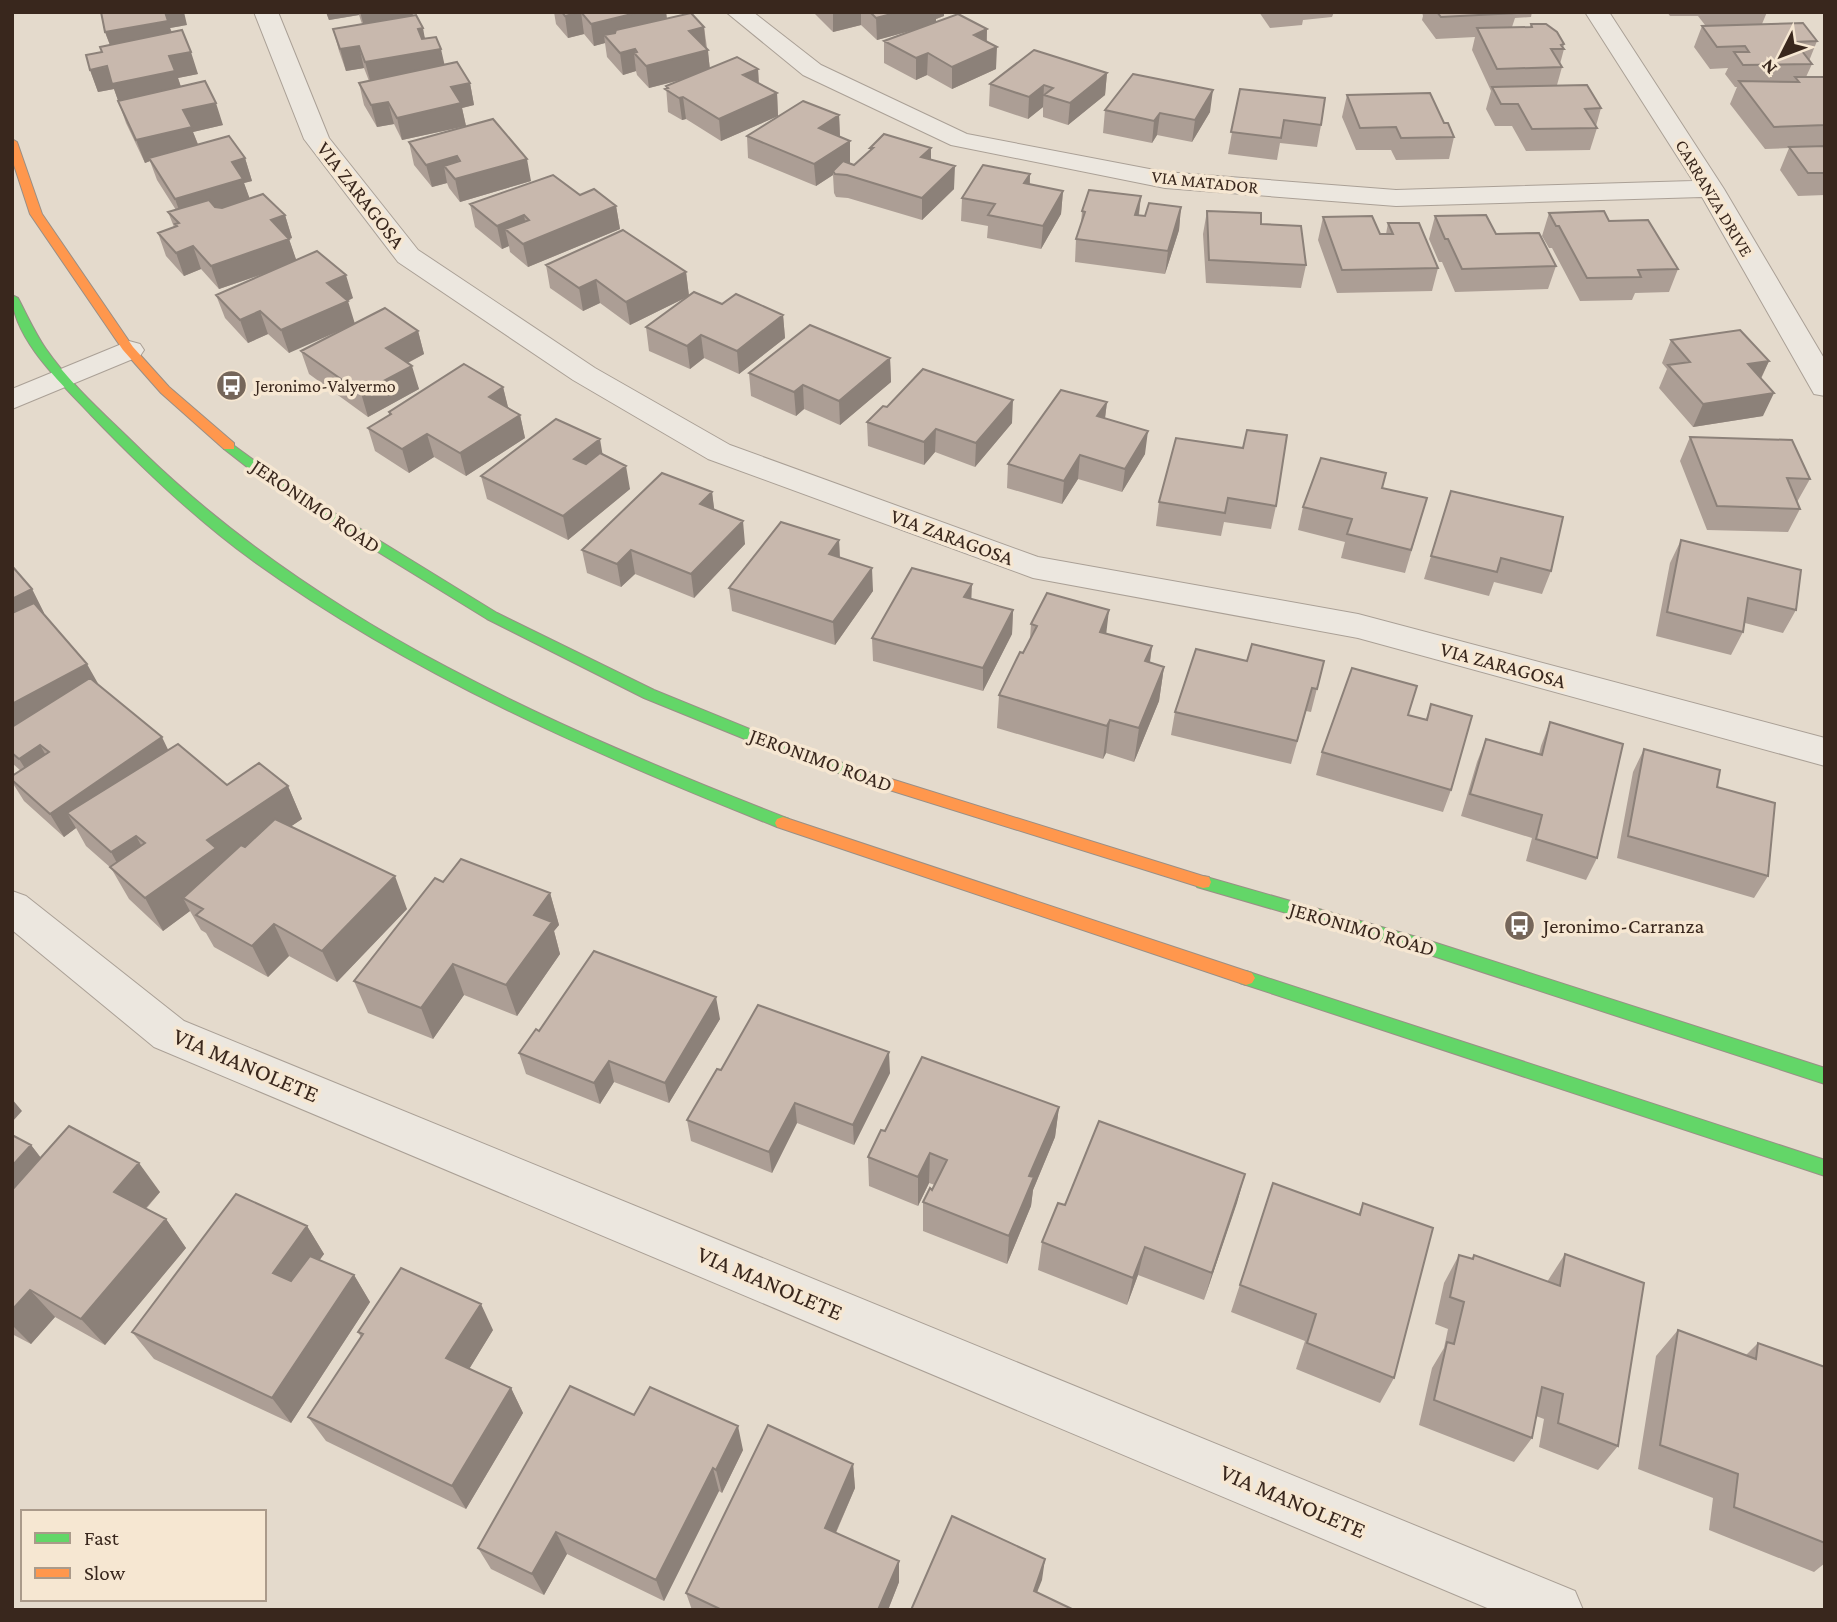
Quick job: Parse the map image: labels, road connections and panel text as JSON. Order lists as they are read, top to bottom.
{
  "streets": {
    "main road": ["JERONIMO ROAD"],
    "street": [
      "VIA MATADOR",
      "VIA ZARAGOSA",
      "CARRANZA DRIVE",
      "VIA MANOLETE"
    ]
  },
  "crossings": [
    ["VIA MATADOR", "CARRANZA DRIVE"]
  ],
  "places": {
    "bus stop": ["Jeronimo-Valyermo", "Jeronimo-Carranza"]
  },
  "legend": ["Fast", "Slow"],
  "north": "bottom left"
}
